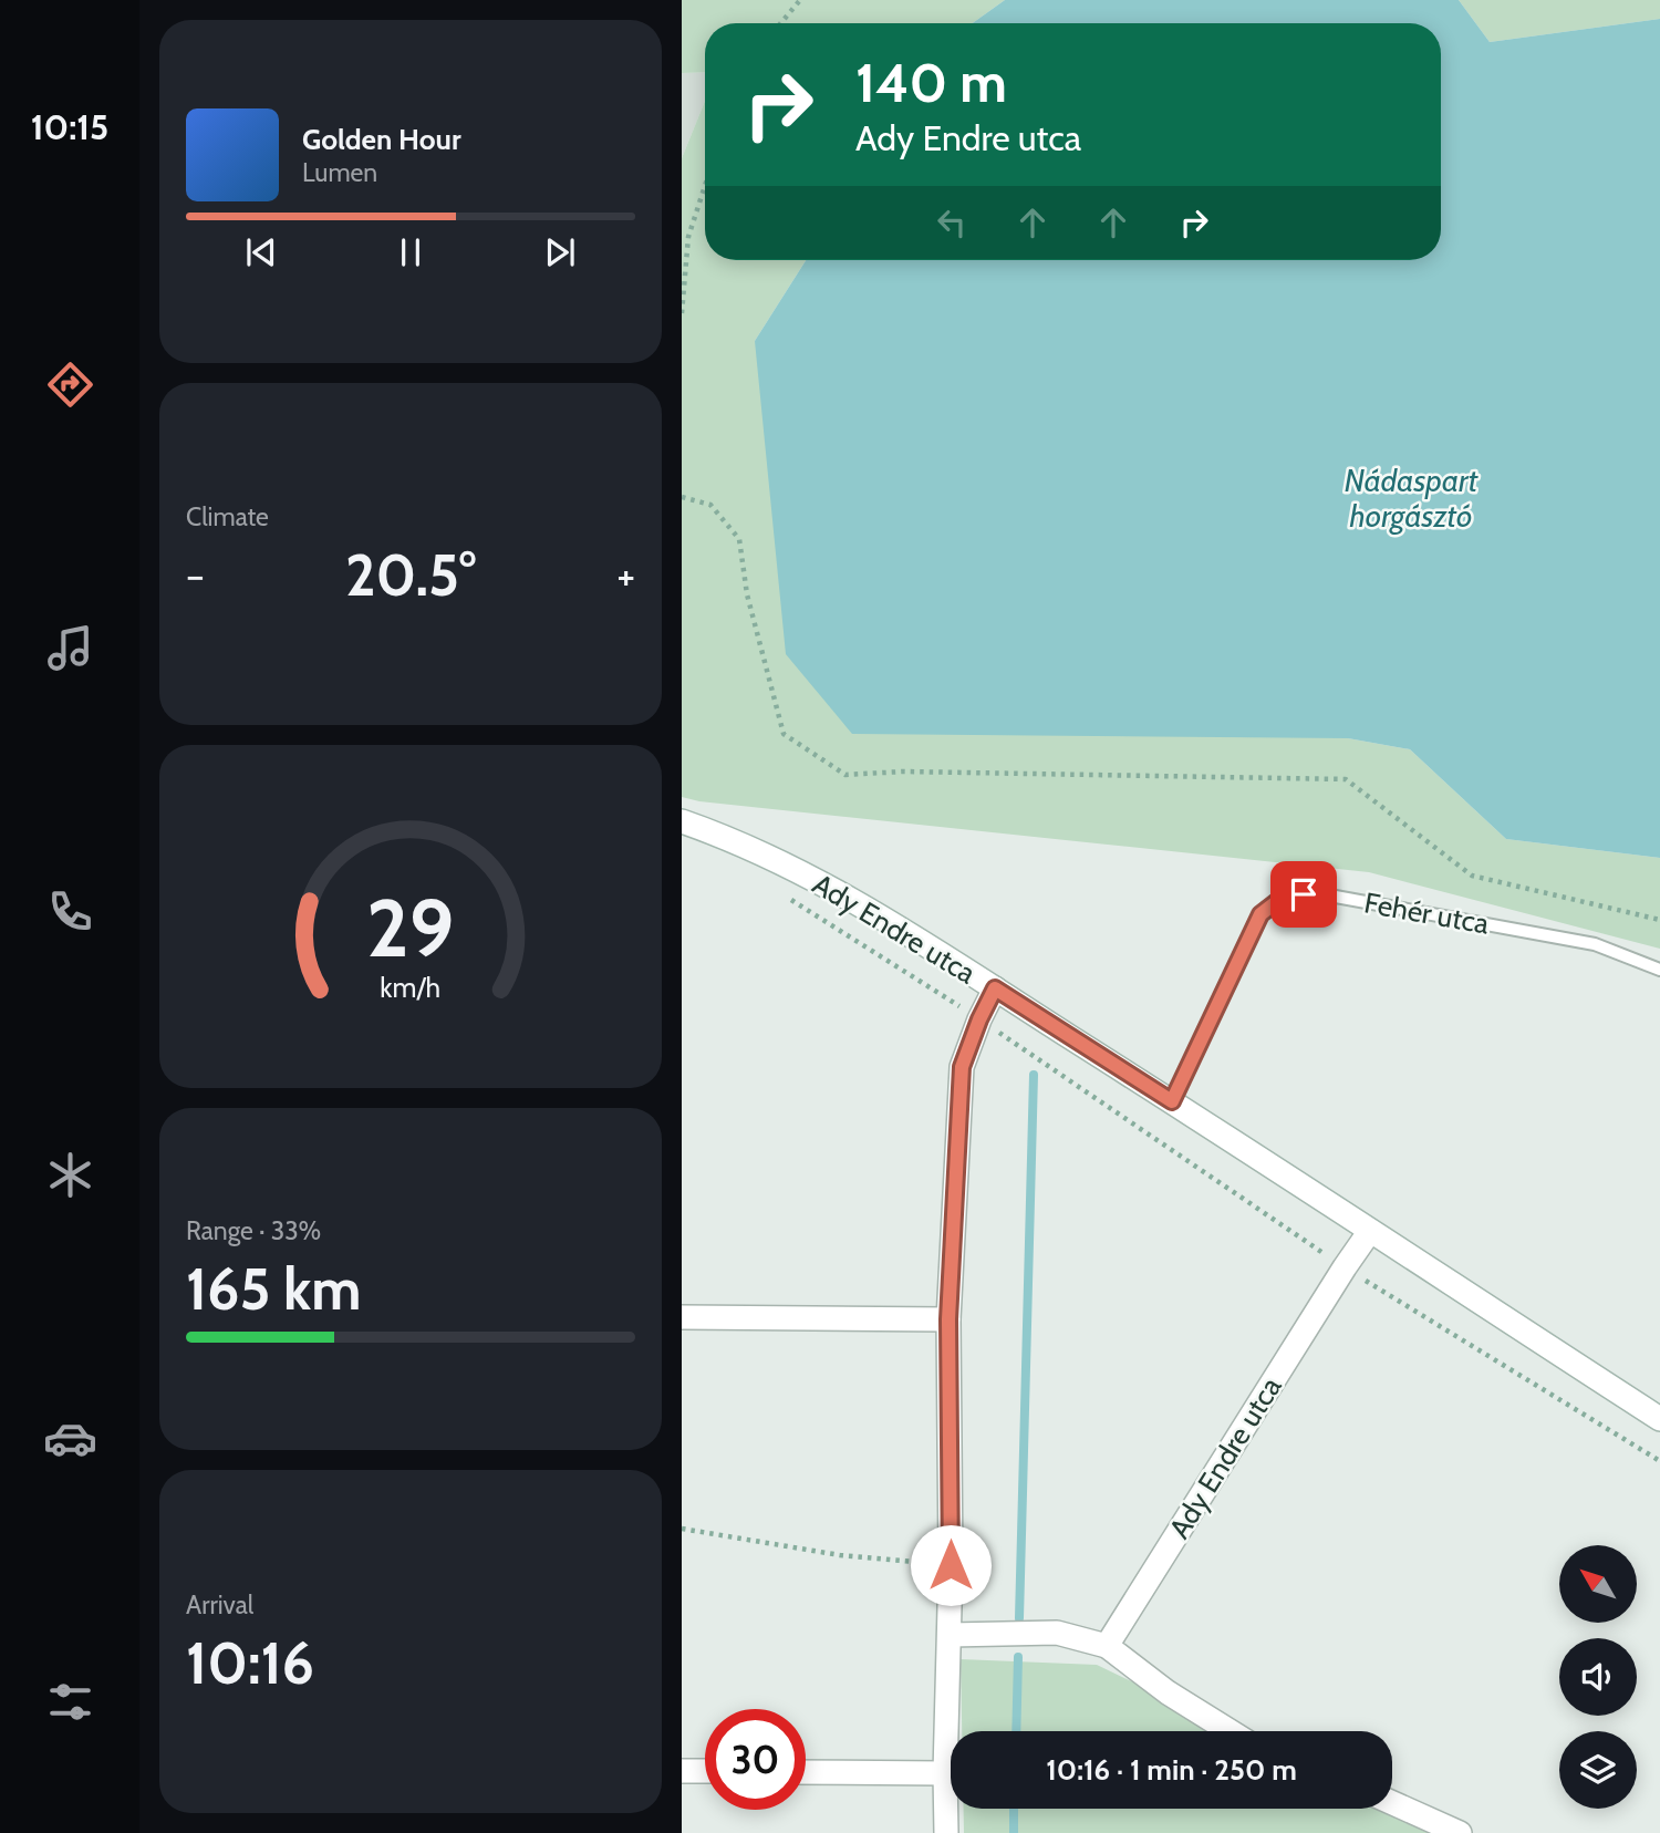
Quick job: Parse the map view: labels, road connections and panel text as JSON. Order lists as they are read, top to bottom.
{
  "streets": {
    "street": ["Ady Endre utca"],
    "lane": ["Fehér utca"]
  },
  "crossings": [
    ["Fehér utca", "Ady Endre utca"]
  ],
  "water": ["Nádaspart horgásztó"],
  "north": "top left",
  "page": {
    "tabs": "10:15",
    "turn": ["140 m", "Ady Endre utca"],
    "song": ["Golden Hour", "Lumen"],
    "tile": [
      "Climate",
      ["Range · 33%", "165 km"],
      ["Arrival", "10:16"]
    ],
    "heat": ["−", "20.5°", "+"],
    "limit": "30",
    "trip": "10:16 · 1 min · 250 m",
    "gauge": ["29", "km/h"]
  }
}
